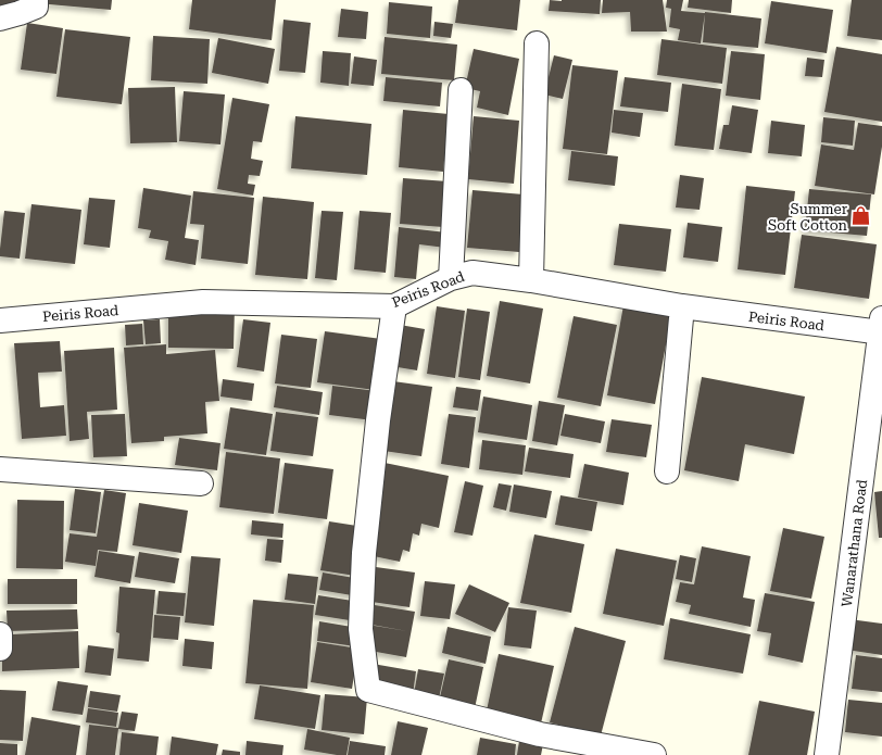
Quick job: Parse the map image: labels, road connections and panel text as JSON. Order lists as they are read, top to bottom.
{
  "streets": {
    "street": ["Peiris Road", "Wanarathana Road"]
  },
  "crossings": [
    ["Peiris Road", "Wanarathana Road"]
  ],
  "places": {
    "shop": ["Summer Soft Cotton"]
  }
}
